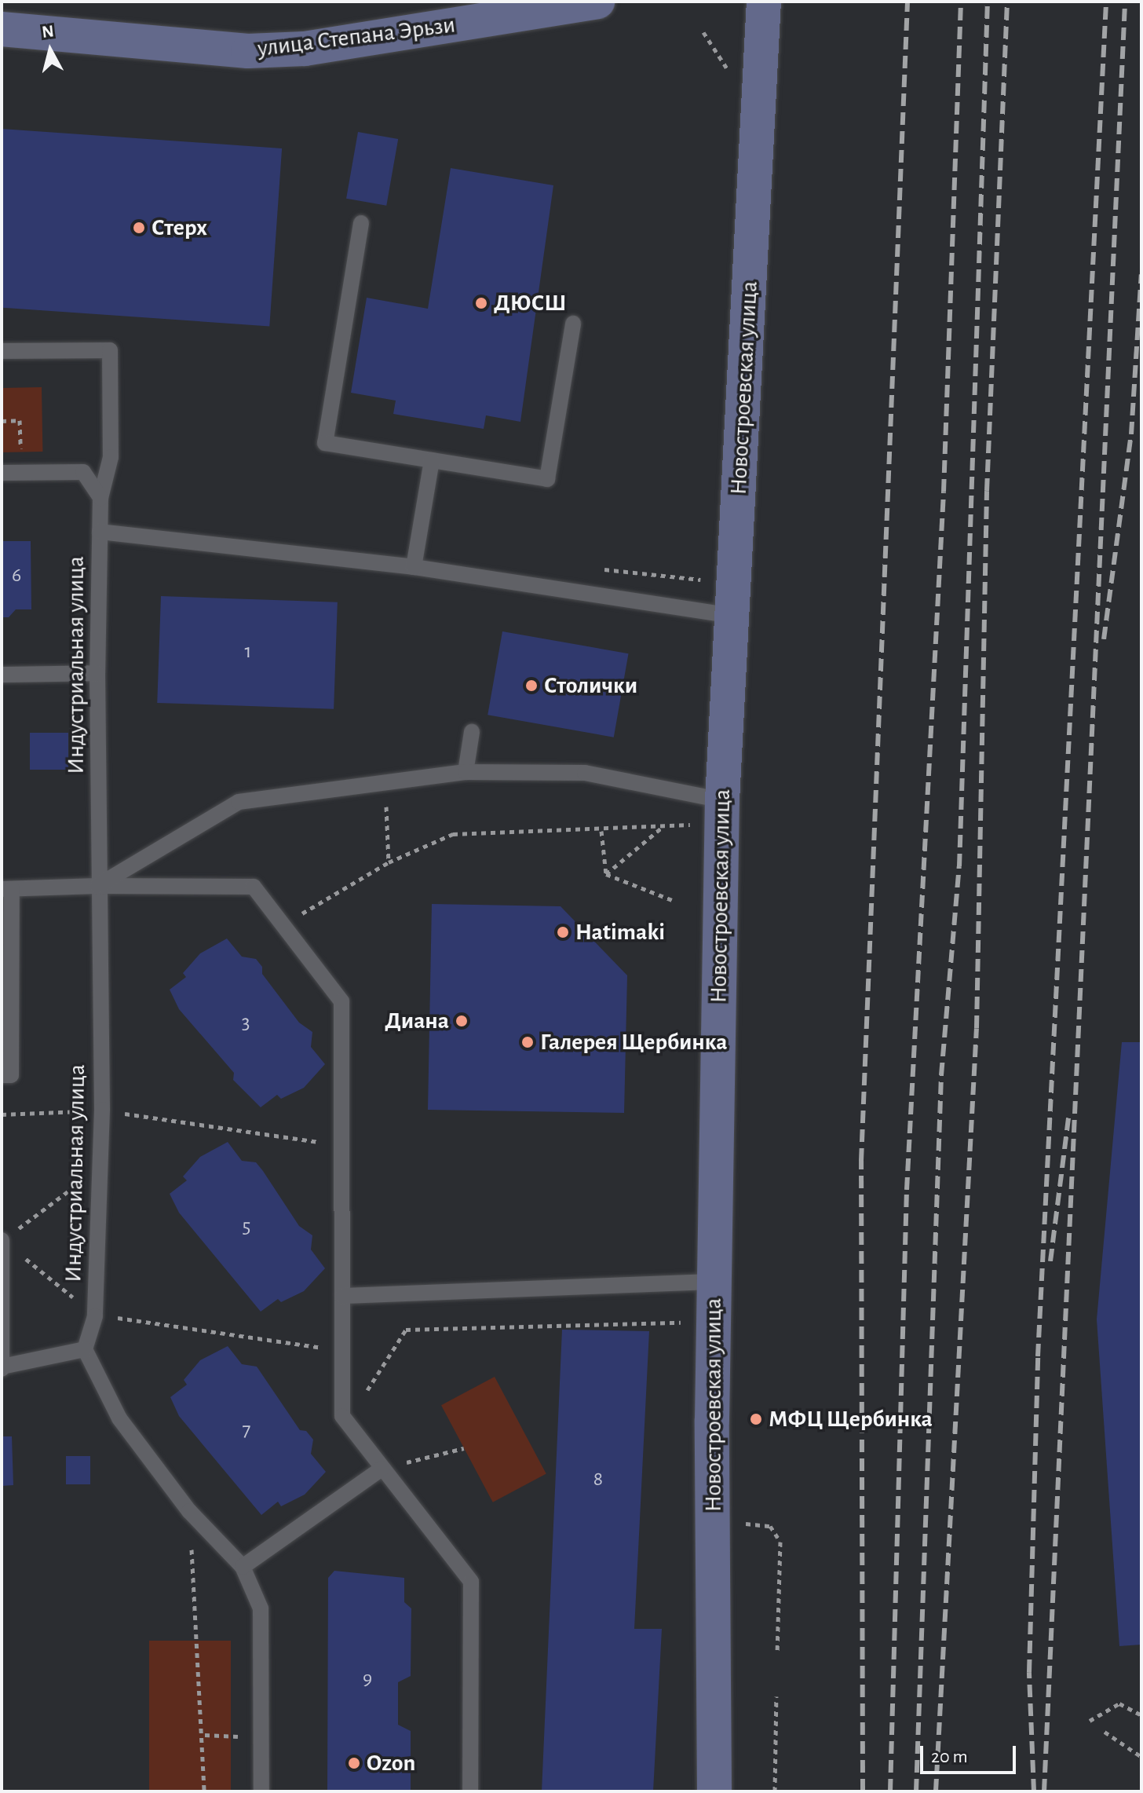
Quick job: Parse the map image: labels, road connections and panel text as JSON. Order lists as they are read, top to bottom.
{
  "streets": {
    "street": ["улица Степана Эрьзи", "Новостроевская улица"],
    "lane": ["Индустриальная улица"]
  },
  "places": [
    "Стерх",
    "ДЮСШ",
    "Столички",
    "Hatimaki",
    "Диана",
    "Галерея Щербинка",
    "МФЦ Щербинка",
    "Ozon"
  ],
  "house_numbers": [
    "6",
    "1",
    "3",
    "5",
    "7",
    "8",
    "9"
  ],
  "scale_bar": "20 m",
  "north": "top"
}
